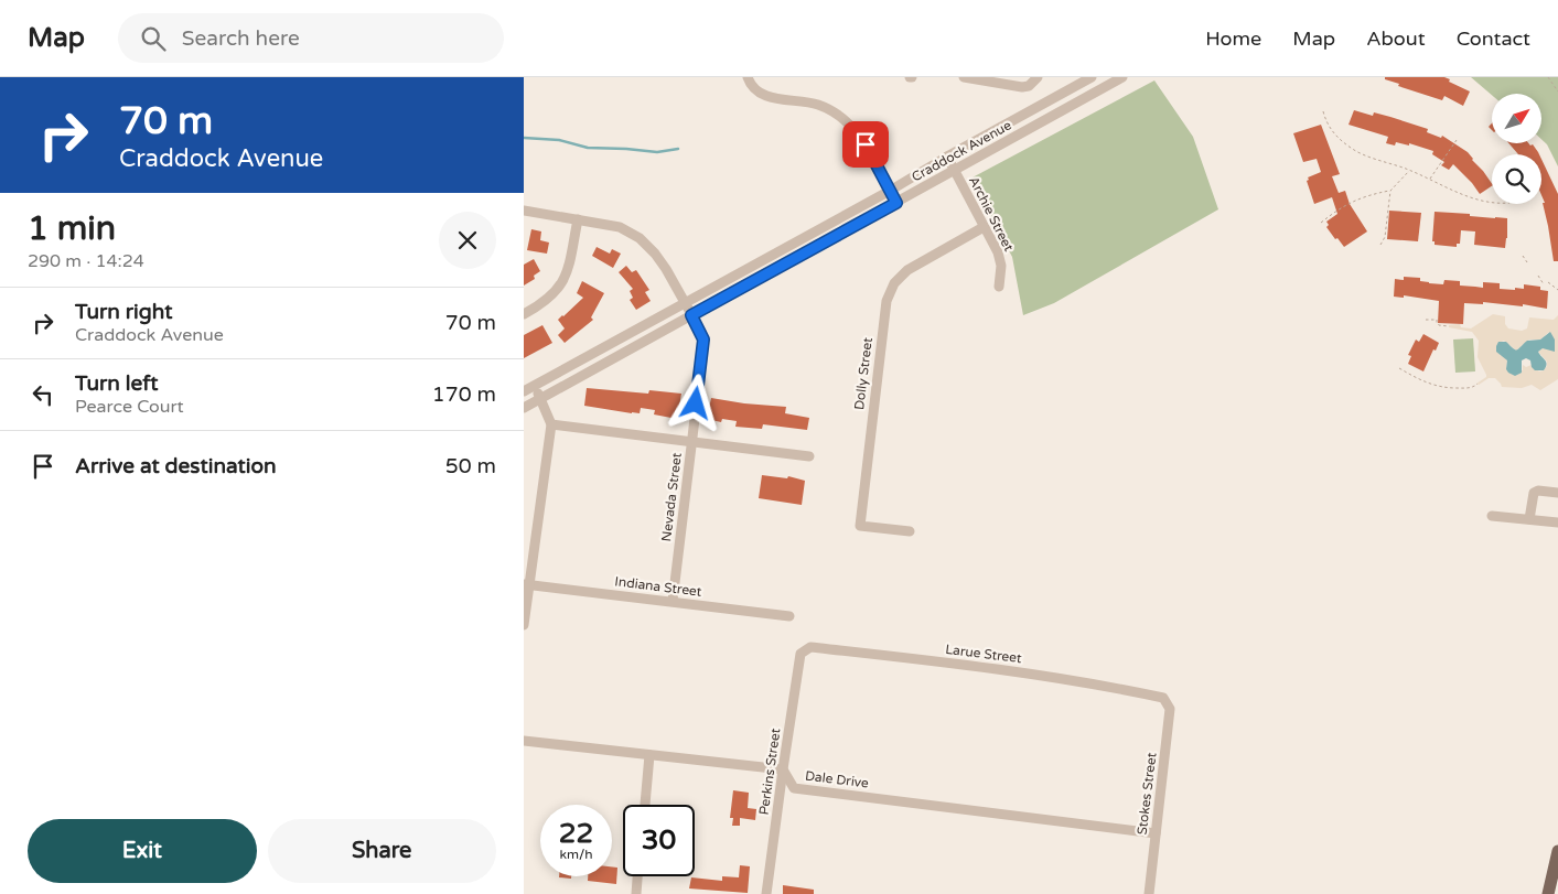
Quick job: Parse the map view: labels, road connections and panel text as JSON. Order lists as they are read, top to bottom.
{
  "streets": {
    "street": [
      "Craddock Avenue",
      "Archie Street",
      "Dolly Street",
      "Nevada Street",
      "Indiana Street",
      "Larue Street",
      "Perkins Street",
      "Dale Drive",
      "Stokes Street"
    ]
  },
  "crossings": [
    ["Craddock Avenue", "Archie Street"],
    ["Craddock Avenue", "Nevada Street"],
    ["Archie Street", "Dolly Street"],
    ["Nevada Street", "Indiana Street"],
    ["Larue Street", "Perkins Street"],
    ["Larue Street", "Stokes Street"],
    ["Perkins Street", "Dale Drive"],
    ["Dale Drive", "Stokes Street"]
  ],
  "north": "top right",
  "page": {
    "header": "Map",
    "search": "Search here",
    "nav": [
      "Home",
      "Map",
      "About",
      "Contact"
    ],
    "turn": ["70 m", "Craddock Avenue"],
    "heading": ["1 min", "290 m · 14:24"],
    "list": [
      {
        "name": "Turn right",
        "note": "Craddock Avenue",
        "value": "70 m"
      },
      {
        "name": "Turn left",
        "note": "Pearce Court",
        "value": "170 m"
      },
      {
        "name": "Arrive at destination",
        "value": "50 m"
      }
    ],
    "speed": "22 km/h",
    "limit": "30",
    "buttons": ["Exit", "Share"]
  }
}
